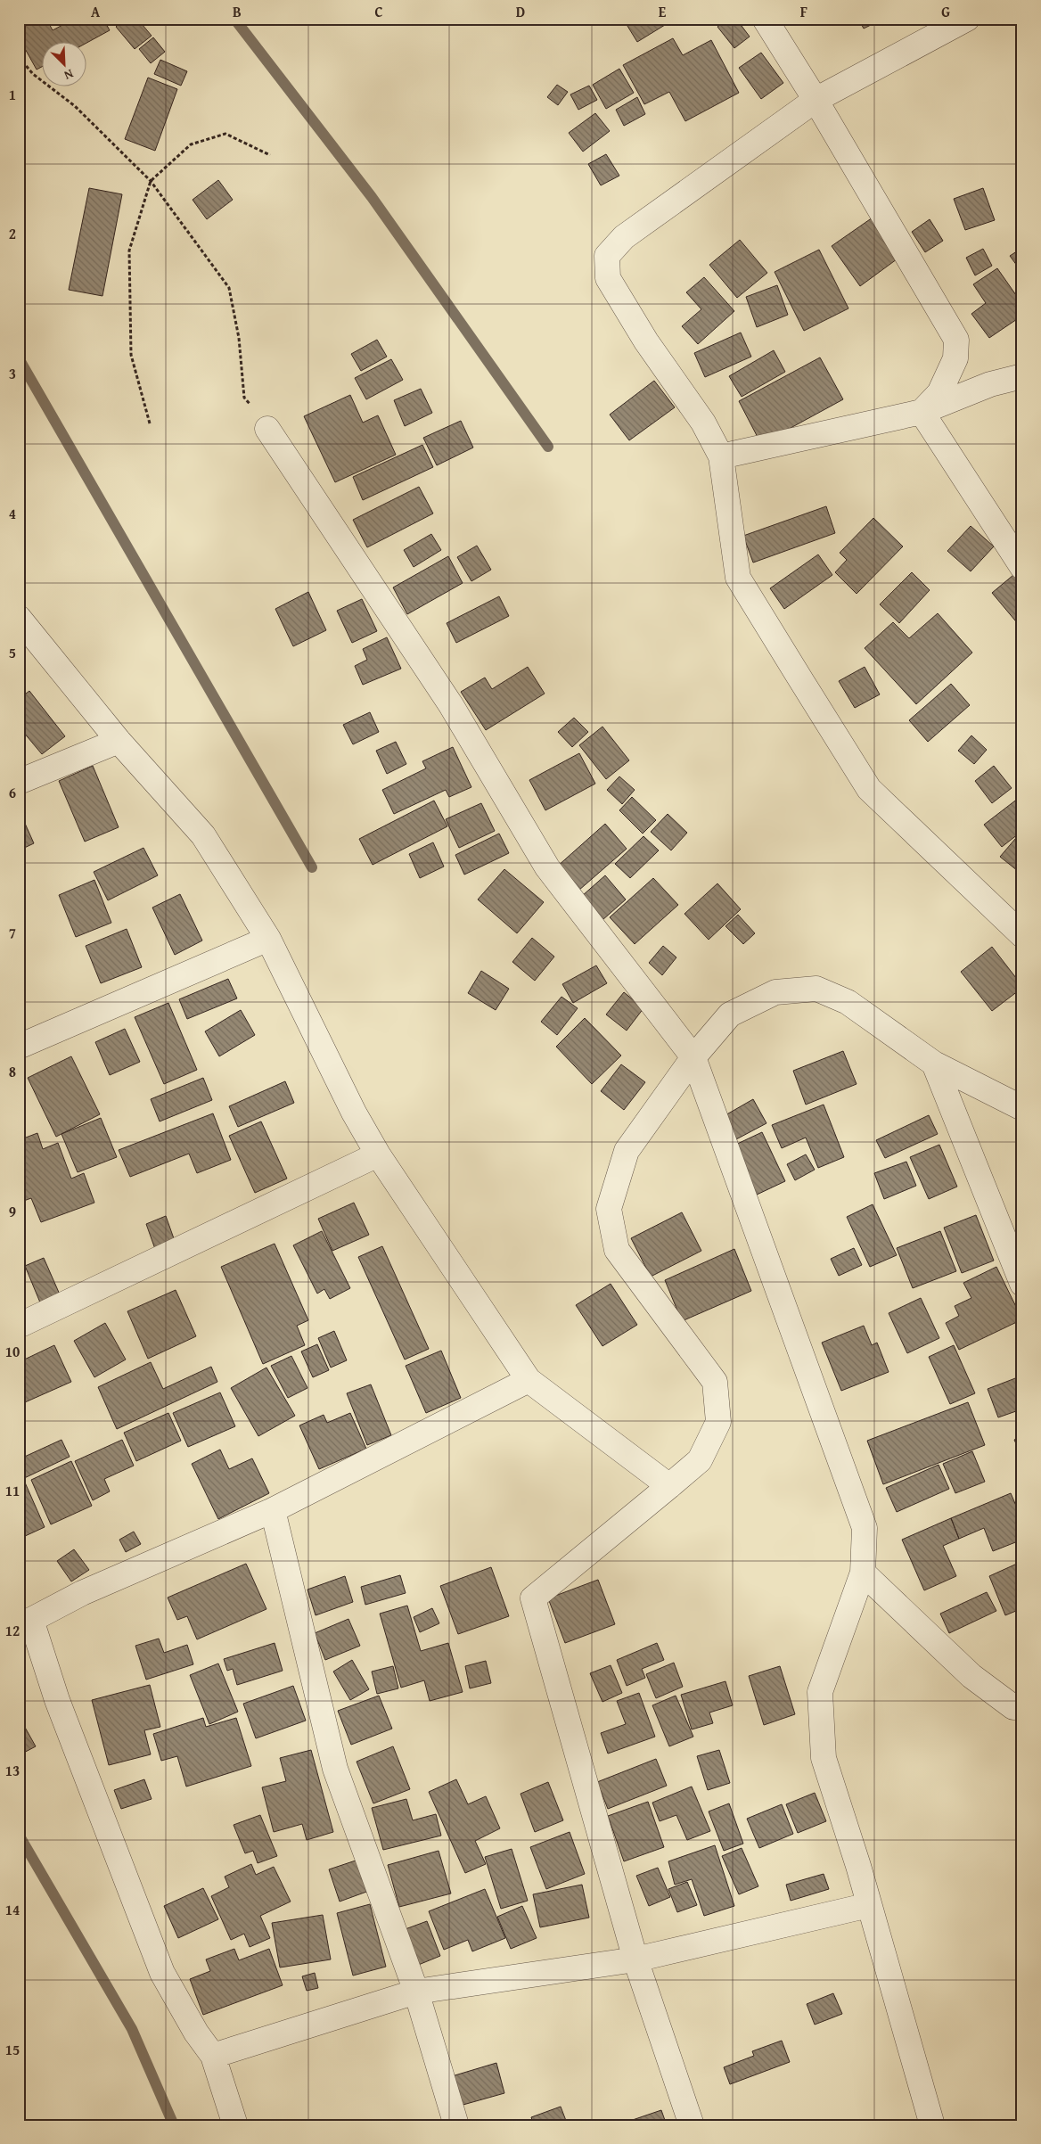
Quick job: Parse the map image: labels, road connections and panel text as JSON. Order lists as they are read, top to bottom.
{
  "north": "bottom right",
  "grid": {
    "columns": [
      "A",
      "B",
      "C",
      "D",
      "E",
      "F",
      "G"
    ],
    "rows": [
      "1",
      "2",
      "3",
      "4",
      "5",
      "6",
      "7",
      "8",
      "9",
      "10",
      "11",
      "12",
      "13",
      "14",
      "15"
    ]
  }
}
